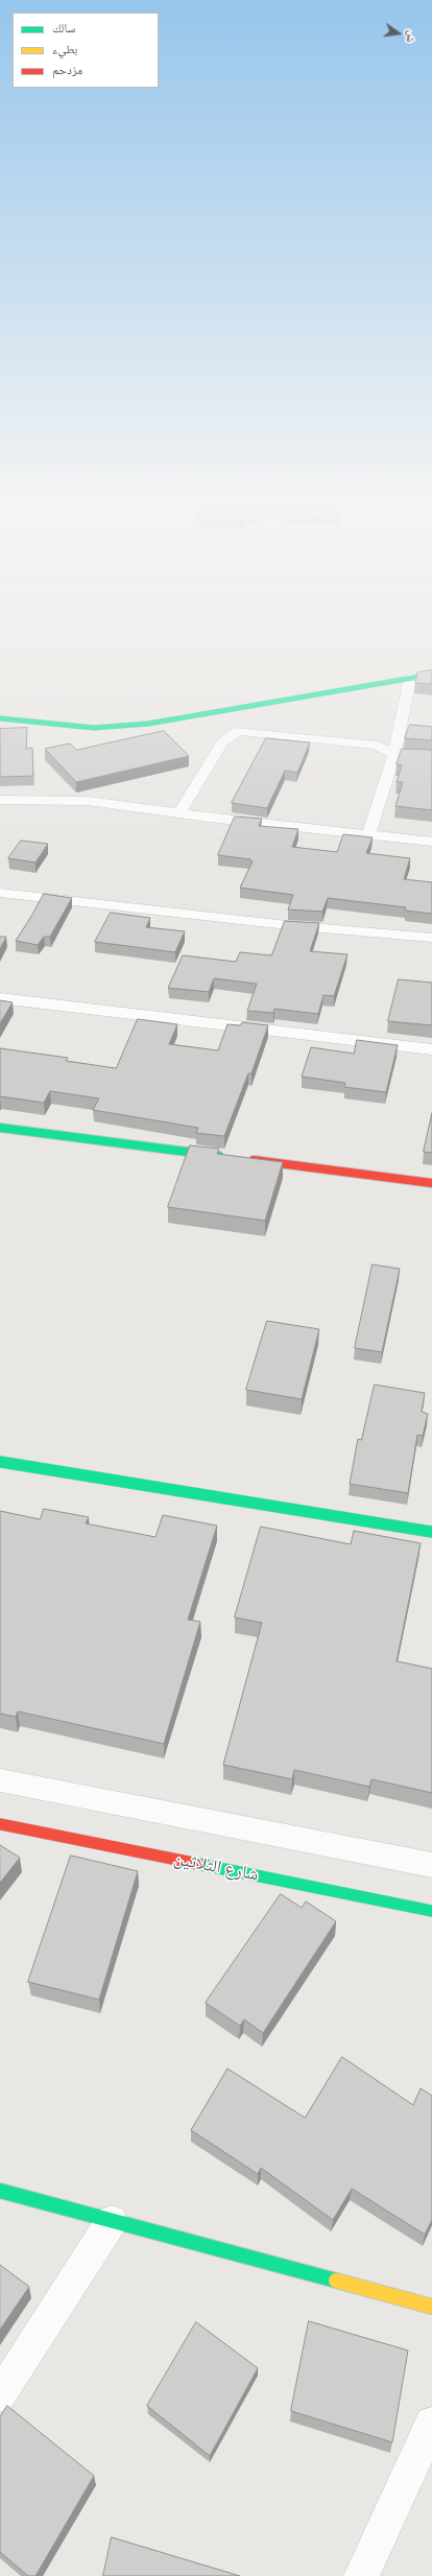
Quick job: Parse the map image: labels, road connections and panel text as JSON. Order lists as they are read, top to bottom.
{
  "streets": {
    "street": ["شارع الثلاثين"]
  },
  "legend": ["سالك", "بطيء", "مزدحم"],
  "north": "right"
}
